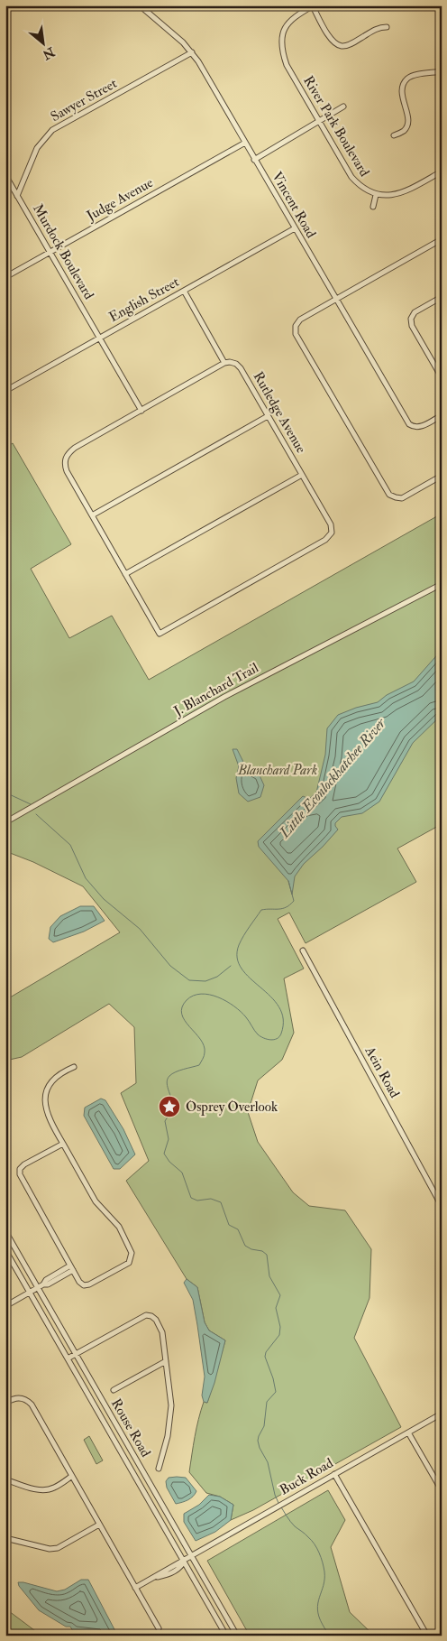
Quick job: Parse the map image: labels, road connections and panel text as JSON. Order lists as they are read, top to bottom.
{
  "streets": {
    "street": [
      "Sawyer Street",
      "River Park Boulevard",
      "Judge Avenue",
      "Vincent Road",
      "Murdock Boulevard",
      "English Street",
      "Rutledge Avenue",
      "J. Blanchard Trail",
      "Aein Road",
      "Rouse Road",
      "Buck Road"
    ]
  },
  "crossings": [
    ["Sawyer Street", "Vincent Road"],
    ["Sawyer Street", "Murdock Boulevard"],
    ["Judge Avenue", "Vincent Road"],
    ["Judge Avenue", "Murdock Boulevard"],
    ["Vincent Road", "English Street"],
    ["Murdock Boulevard", "English Street"],
    ["Rouse Road", "Buck Road"]
  ],
  "water": ["Little Econlockhatchee River"],
  "parks": ["Blanchard Park"],
  "places": {
    "place": ["Osprey Overlook"]
  },
  "north": "bottom right"
}
